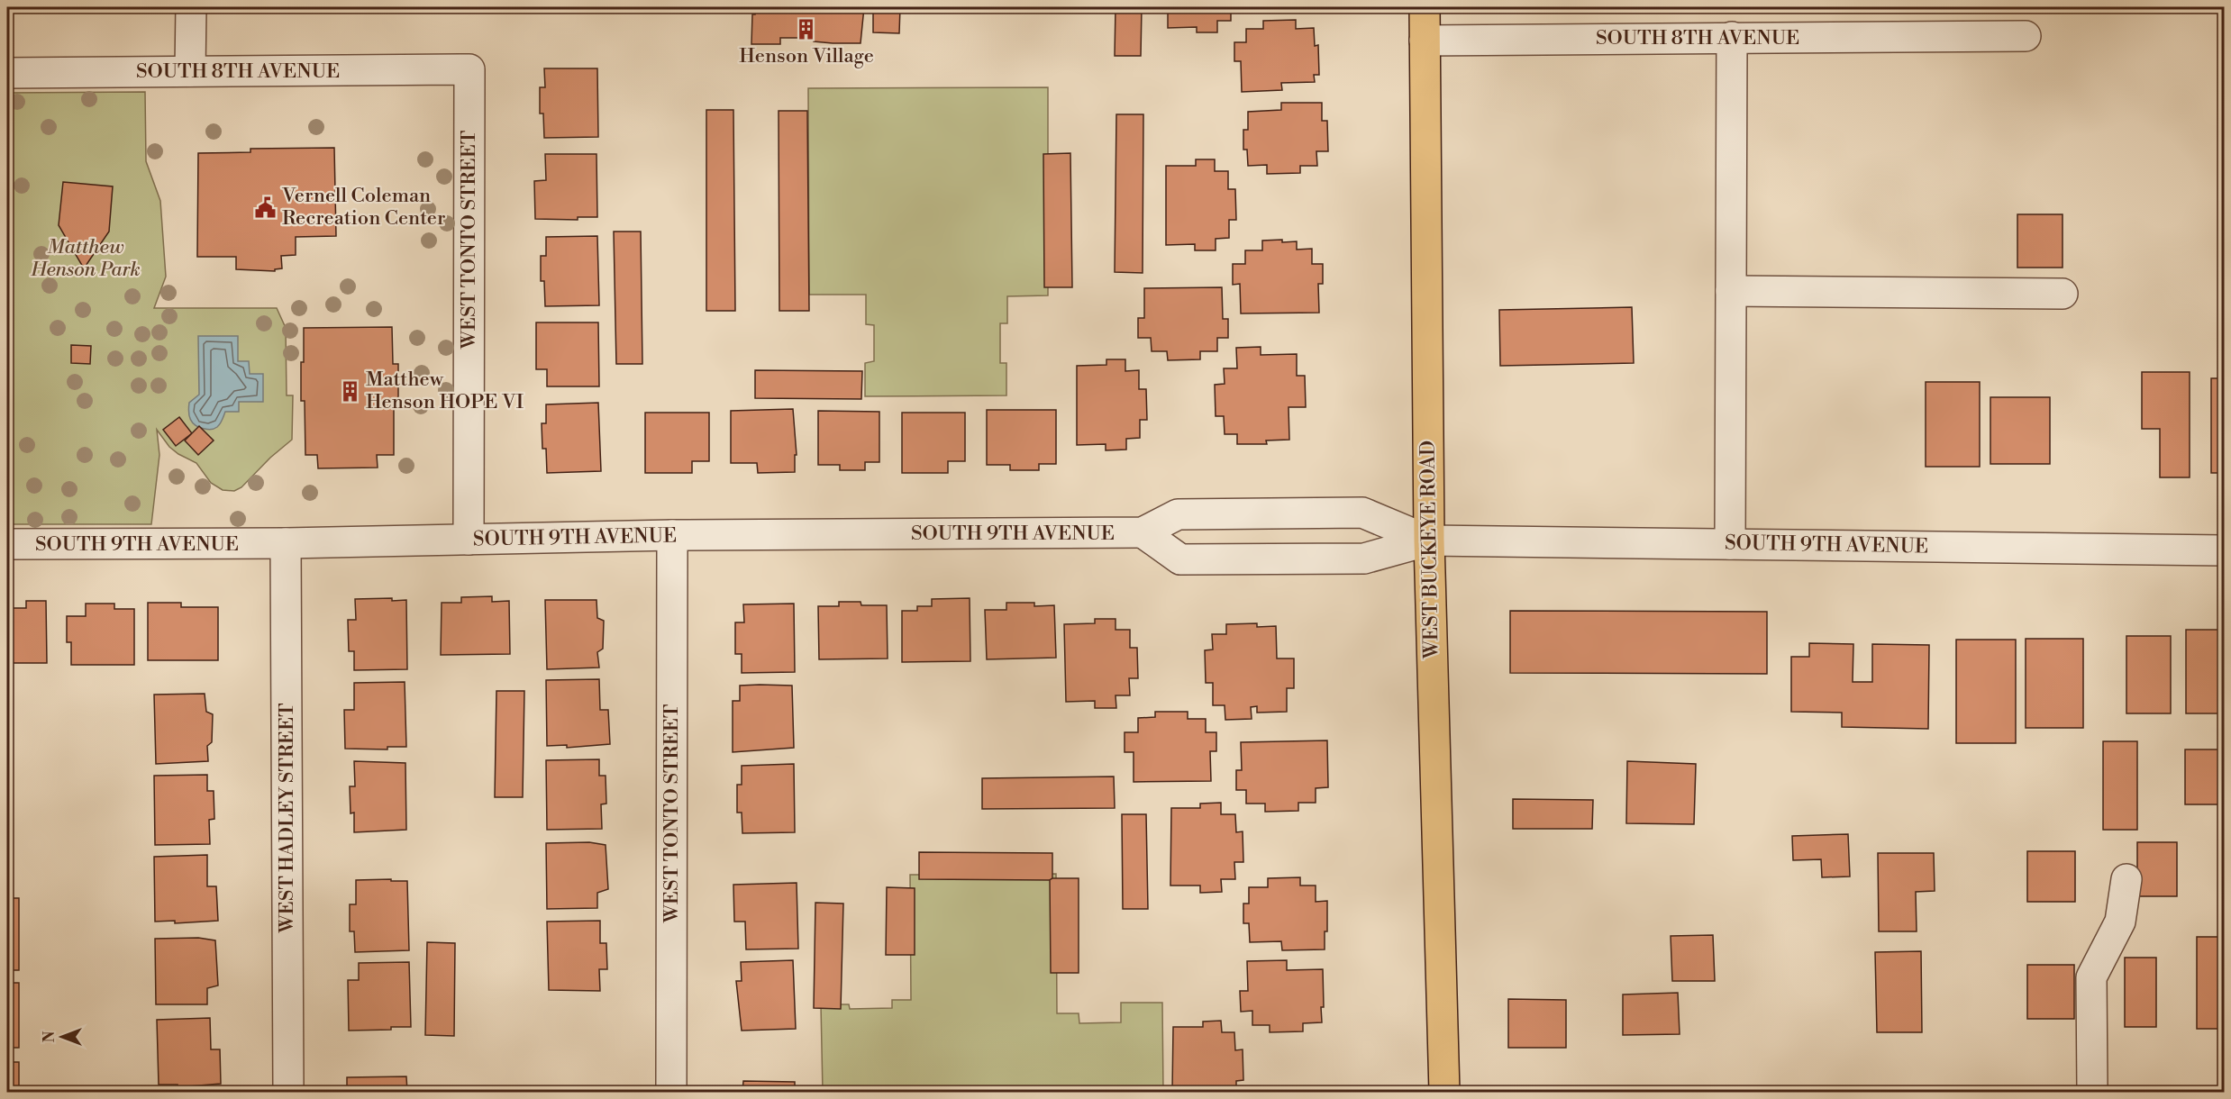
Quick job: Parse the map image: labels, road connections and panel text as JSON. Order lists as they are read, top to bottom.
{
  "streets": {
    "main road": ["WEST BUCKEYE ROAD"],
    "street": [
      "SOUTH 8TH AVENUE",
      "WEST TONTO STREET",
      "SOUTH 9TH AVENUE",
      "WEST HADLEY STREET"
    ]
  },
  "crossings": [
    ["SOUTH 8TH AVENUE", "WEST TONTO STREET"],
    ["SOUTH 8TH AVENUE", "WEST BUCKEYE ROAD"],
    ["WEST TONTO STREET", "SOUTH 9TH AVENUE"],
    ["SOUTH 9TH AVENUE", "WEST BUCKEYE ROAD"],
    ["SOUTH 9TH AVENUE", "WEST HADLEY STREET"]
  ],
  "parks": ["Matthew Henson Park"],
  "places": {
    "building": ["Henson Village", "Matthew Henson HOPE VI"],
    "public building": ["Vernell Coleman Recreation Center"]
  },
  "north": "left"
}
